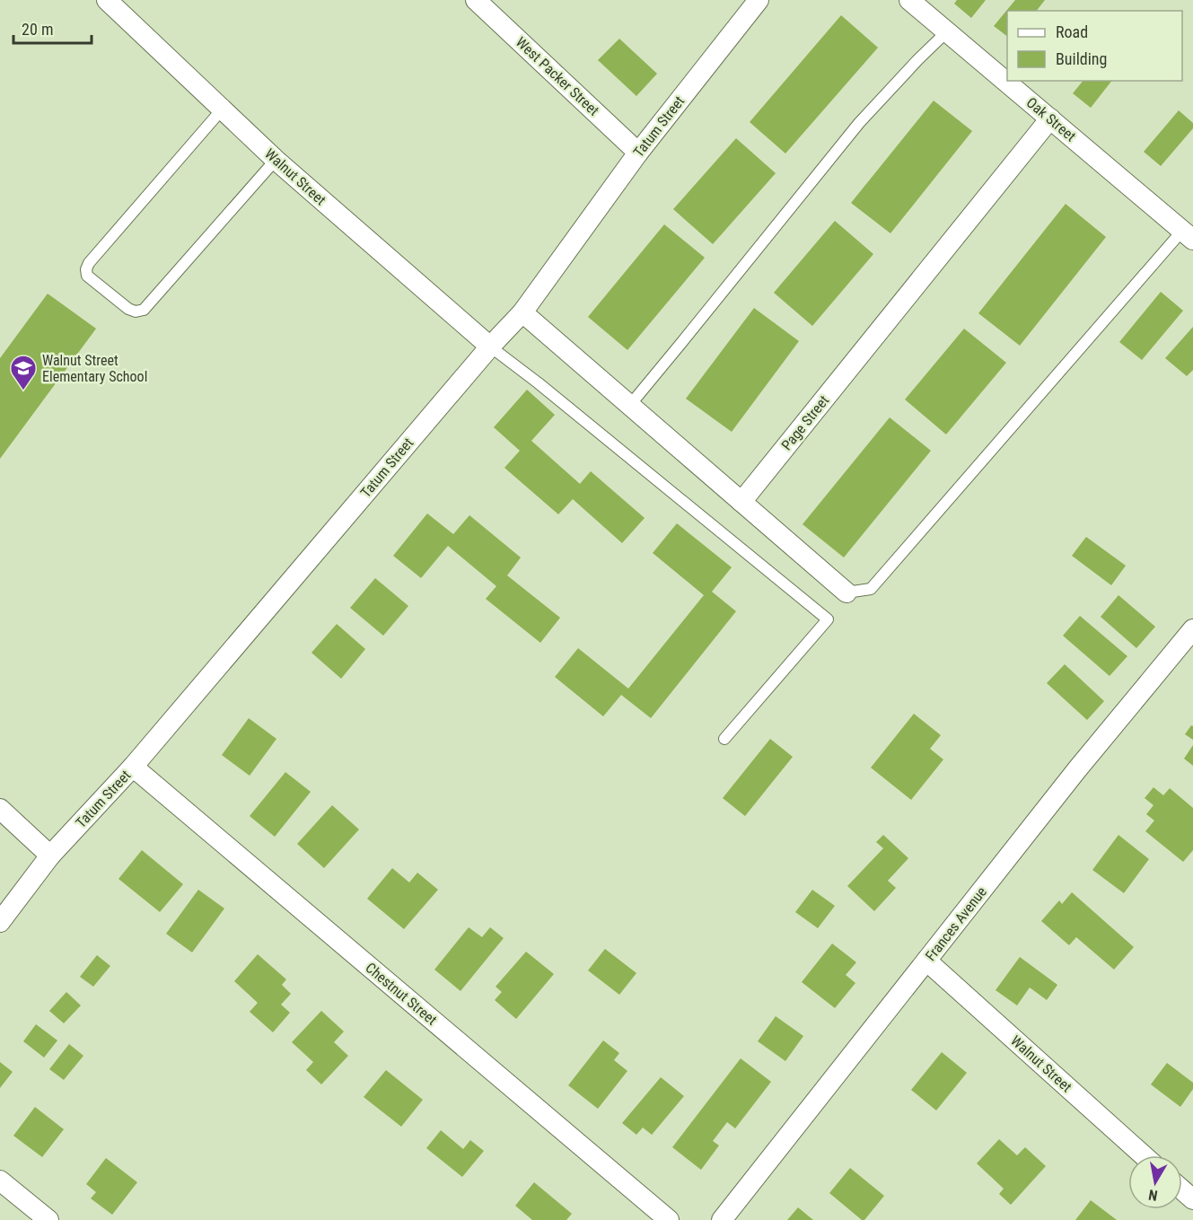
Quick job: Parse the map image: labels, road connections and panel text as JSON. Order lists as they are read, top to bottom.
{
  "streets": {
    "street": [
      "West Packer Street",
      "Oak Street",
      "Tatum Street",
      "Walnut Street",
      "Page Street",
      "Frances Avenue",
      "Chestnut Street"
    ]
  },
  "crossings": [
    ["West Packer Street", "Tatum Street"],
    ["Oak Street", "Page Street"],
    ["Tatum Street", "Walnut Street"],
    ["Tatum Street", "Chestnut Street"],
    ["Walnut Street", "Frances Avenue"]
  ],
  "places": {
    "school or university": ["Walnut Street Elementary School"]
  },
  "legend": ["Road", "Building"],
  "scale_bar": "20 m",
  "north": "bottom"
}
